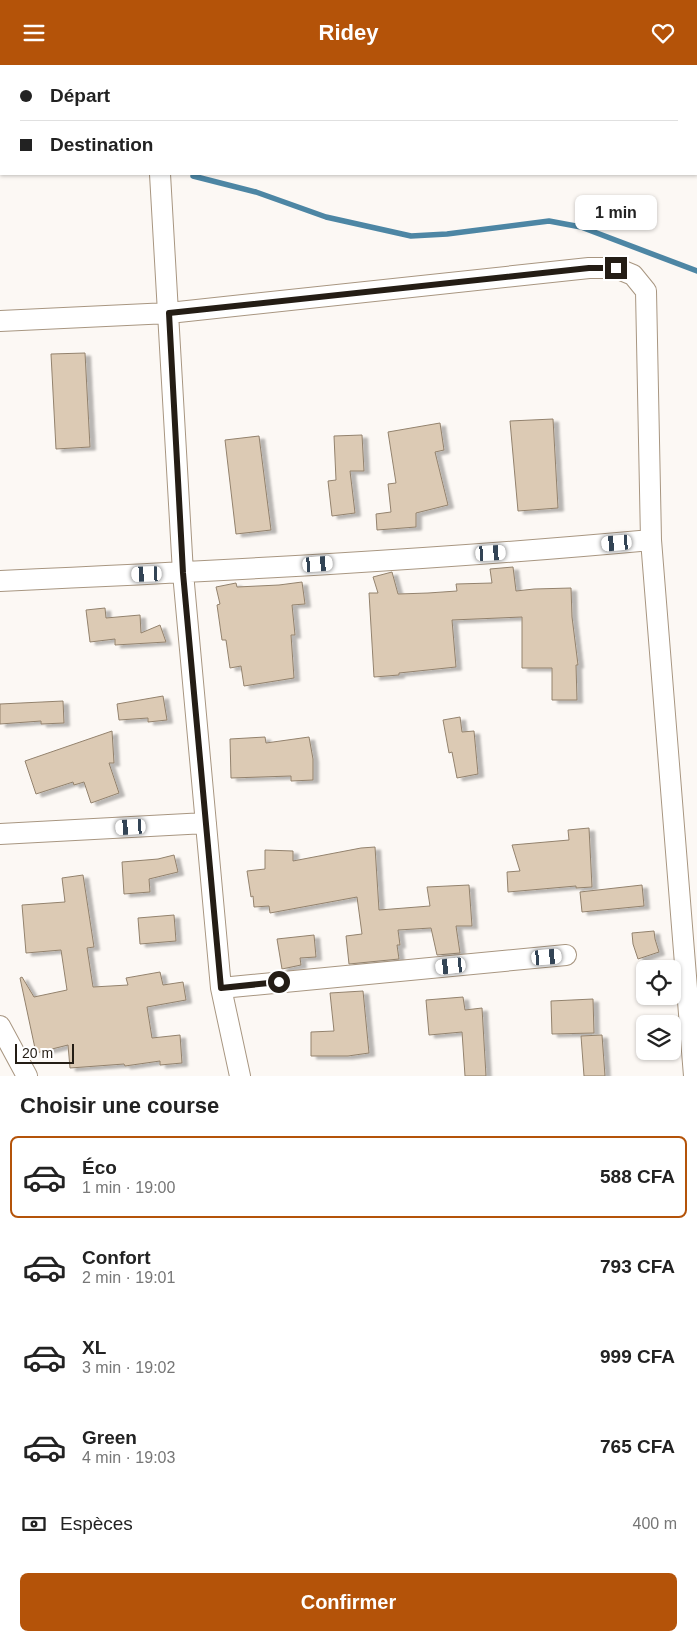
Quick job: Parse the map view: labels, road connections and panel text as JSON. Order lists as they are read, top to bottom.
{
  "scale_bar": "20 m",
  "page": {
    "header": "Ridey",
    "banner": ["Départ", "Destination"],
    "bubble": "1 min",
    "scale": "20 m",
    "heading": "Choisir une course",
    "list": [
      {
        "name": "Éco",
        "note": "1 min · 19:00",
        "value": "588 CFA"
      },
      {
        "name": "Confort",
        "note": "2 min · 19:01",
        "value": "793 CFA"
      },
      {
        "name": "XL",
        "note": "3 min · 19:02",
        "value": "999 CFA"
      },
      {
        "name": "Green",
        "note": "4 min · 19:03",
        "value": "765 CFA"
      }
    ],
    "pay": ["Espèces", "400 m"],
    "buttons": "Confirmer"
  }
}
